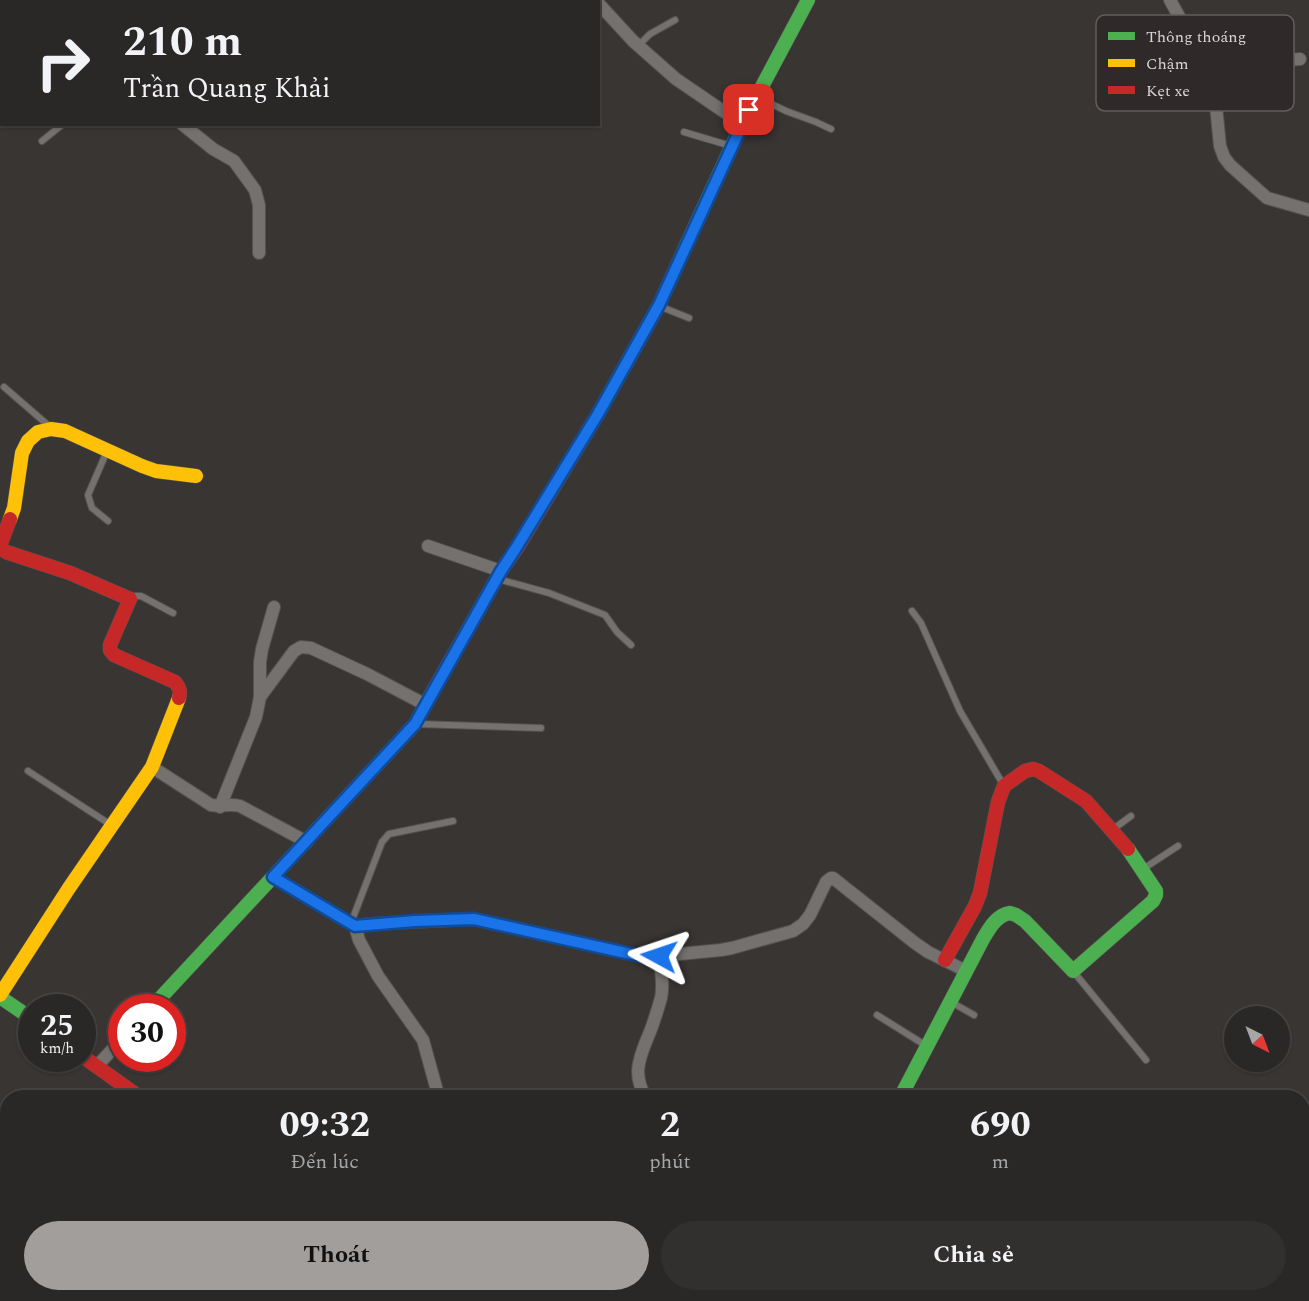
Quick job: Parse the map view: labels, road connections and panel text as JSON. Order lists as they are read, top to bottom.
{
  "legend": ["Thông thoáng", "Chậm", "Kẹt xe"],
  "north": "bottom right",
  "page": {
    "turn": ["210 m", "Trần Quang Khải"],
    "speed": "25 km/h",
    "limit": "30",
    "eta": [
      "09:32",
      "Đến lúc",
      "2",
      "phút",
      "690",
      "m"
    ],
    "buttons": ["Thoát", "Chia sẻ"]
  }
}
